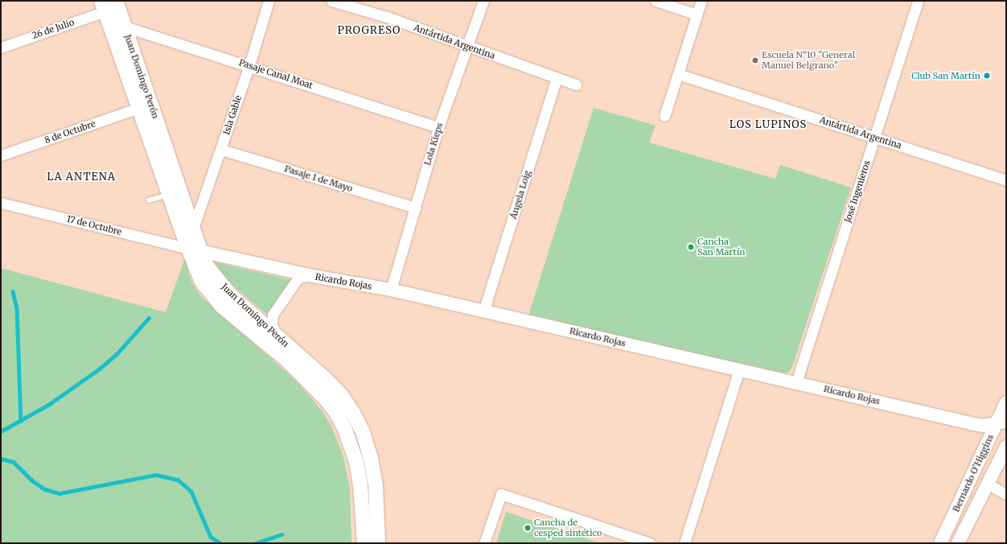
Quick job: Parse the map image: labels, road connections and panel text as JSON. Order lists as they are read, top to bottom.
{
  "streets": {
    "main road": ["Juan Domingo Perón"],
    "street": [
      "26 de Julio",
      "Antártida Argentina",
      "Pasaje Canal Moat",
      "Isla Gable",
      "8 de Octubre",
      "Lola Kieps",
      "Pasaje 1 de Mayo",
      "José Ingenieros",
      "Ángela Loig",
      "17 de Octubre",
      "Ricardo Rojas",
      "Bernardo O'Higgins"
    ]
  },
  "crossings": [
    ["26 de Julio", "Juan Domingo Perón"],
    ["Antártida Argentina", "Lola Kieps"],
    ["Antártida Argentina", "José Ingenieros"],
    ["Antártida Argentina", "Ángela Loig"],
    ["Pasaje Canal Moat", "Juan Domingo Perón"],
    ["Pasaje Canal Moat", "Isla Gable"],
    ["Pasaje Canal Moat", "Lola Kieps"],
    ["Juan Domingo Perón", "Isla Gable"],
    ["Juan Domingo Perón", "8 de Octubre"],
    ["Juan Domingo Perón", "17 de Octubre"],
    ["Juan Domingo Perón", "Ricardo Rojas"],
    ["Isla Gable", "Pasaje 1 de Mayo"],
    ["Lola Kieps", "Pasaje 1 de Mayo"],
    ["Lola Kieps", "Ricardo Rojas"],
    ["José Ingenieros", "Ricardo Rojas"],
    ["Ángela Loig", "Ricardo Rojas"],
    ["17 de Octubre", "Ricardo Rojas"],
    ["Ricardo Rojas", "Bernardo O'Higgins"]
  ],
  "districts": ["PROGRESO", "LOS LUPINOS", "LA ANTENA"],
  "places": [
    "Escuela N°10 \"General Manuel Belgrano\"",
    "Club San Martín",
    "Cancha San Martín",
    "Cancha de cesped sintético"
  ]
}
